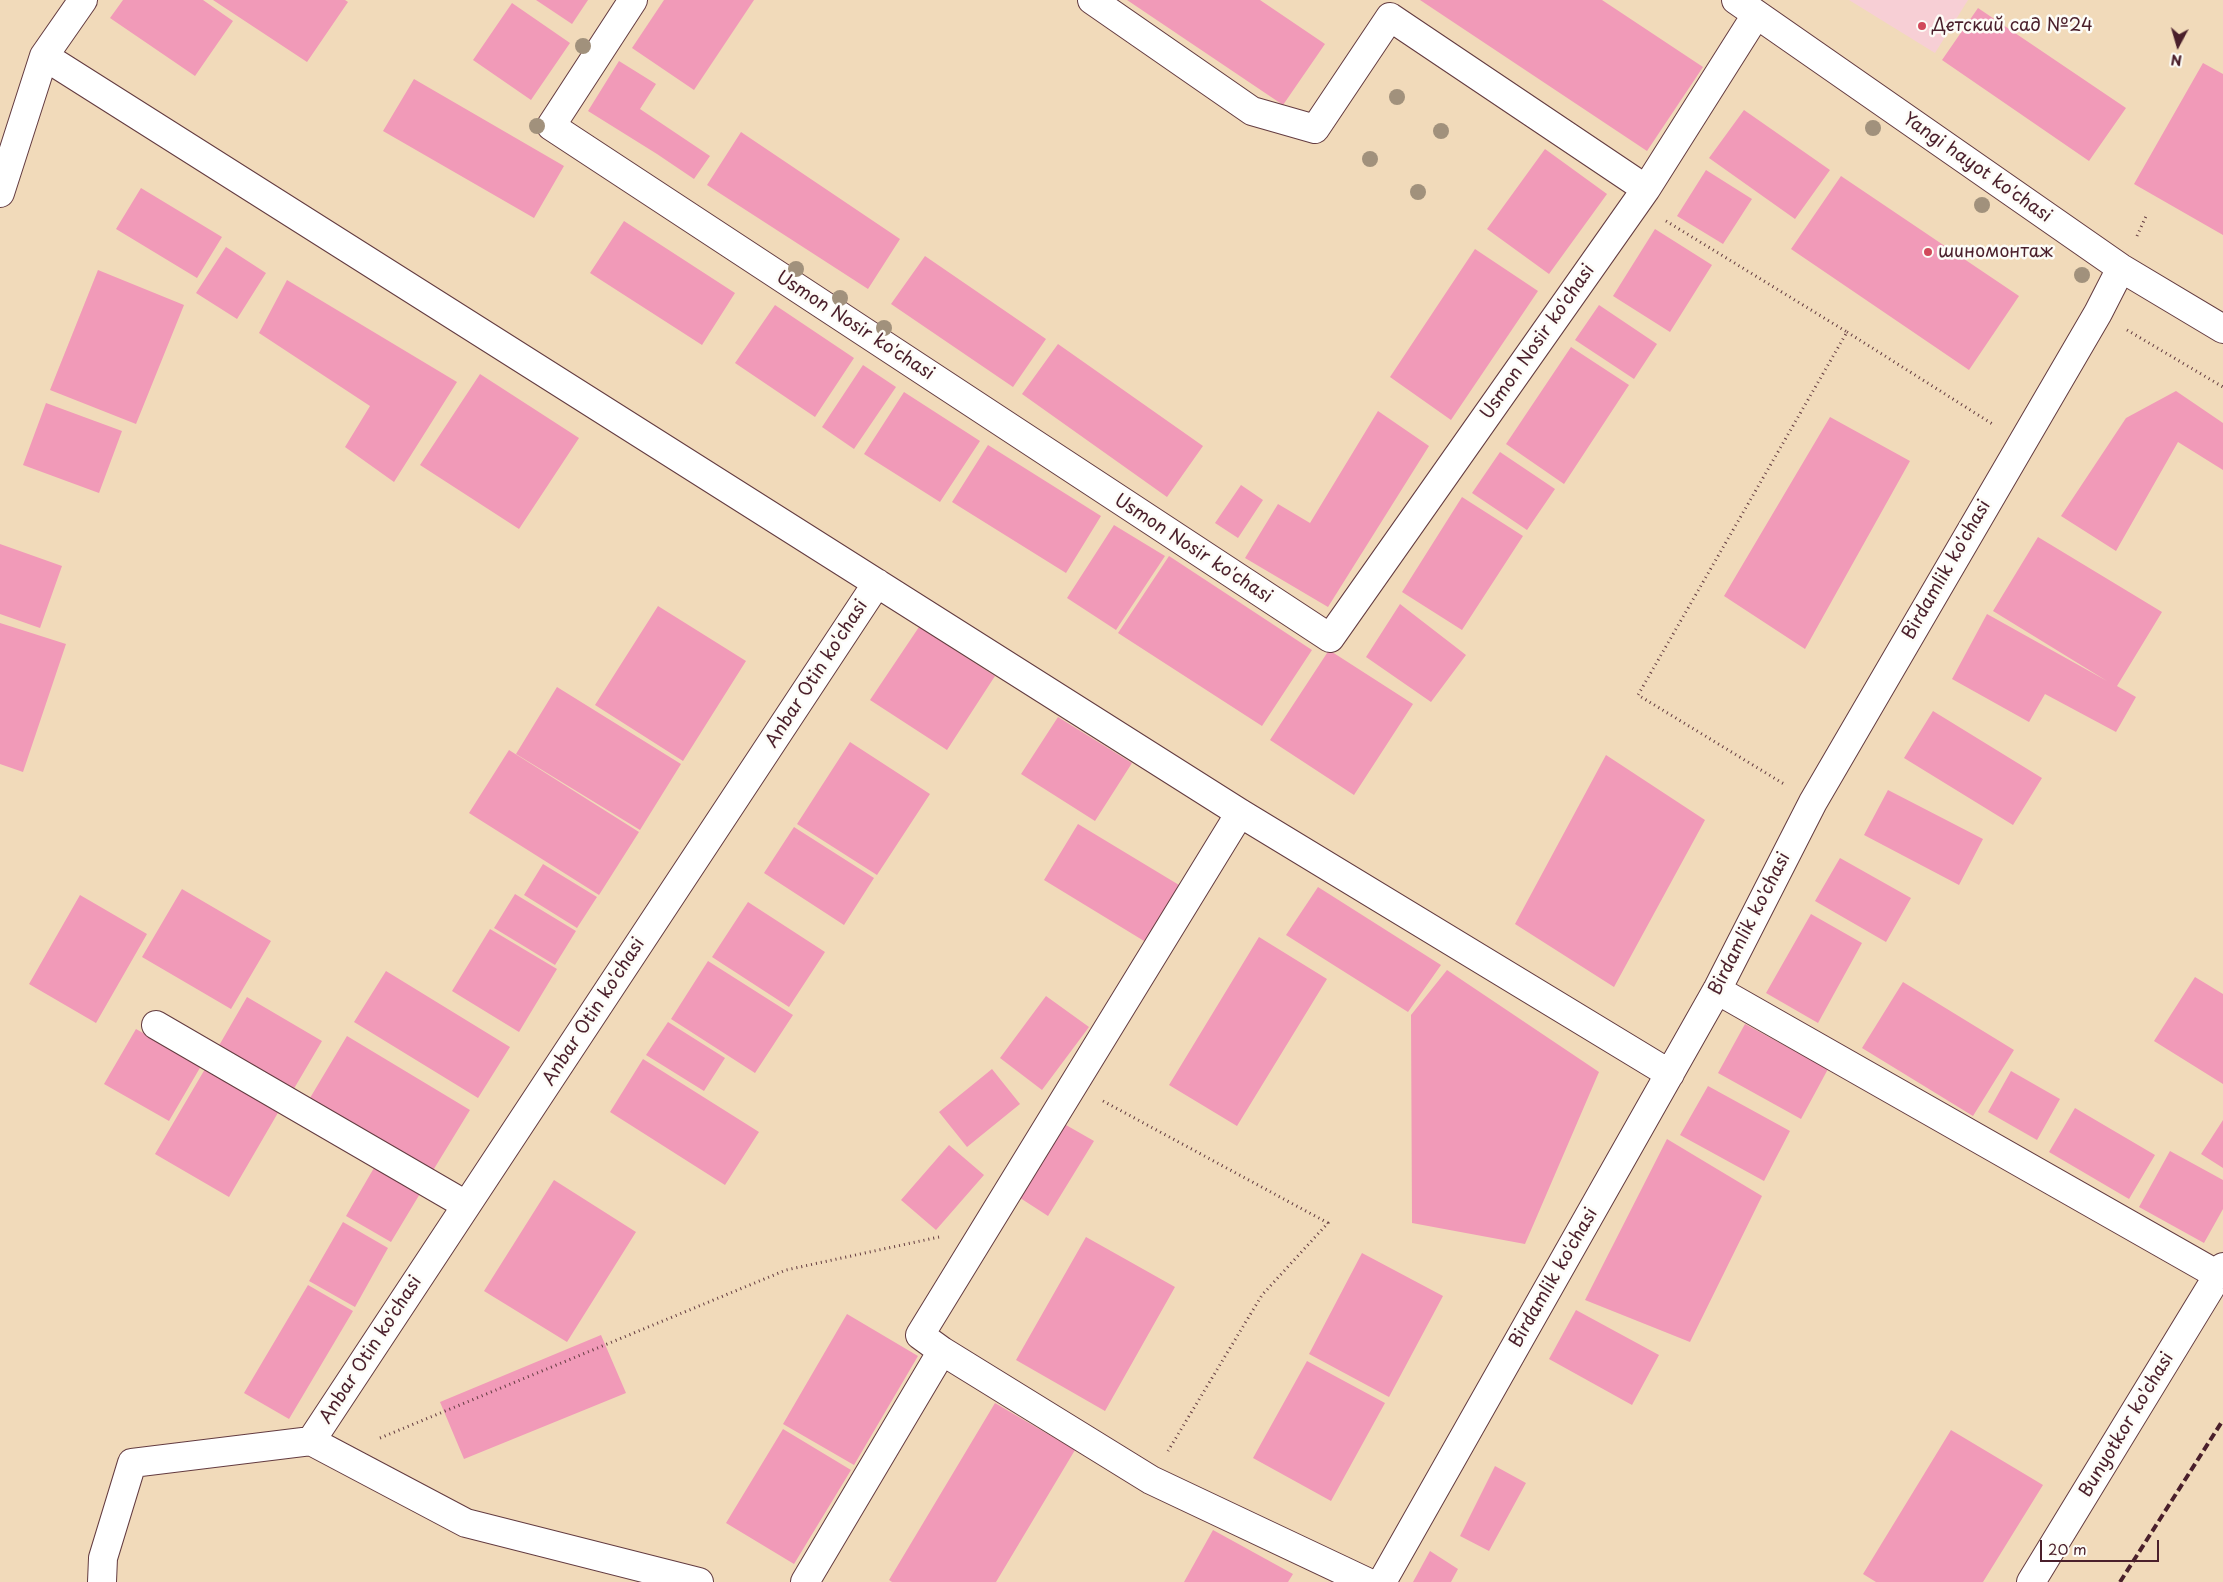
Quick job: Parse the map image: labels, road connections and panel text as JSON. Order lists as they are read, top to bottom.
{
  "streets": {
    "street": [
      "Yangi hayot ko'chasi",
      "Usmon Nosir ko'chasi",
      "Birdamlik ko'chasi",
      "Anbar Otin ko'chasi",
      "Bunyotkor ko'chasi"
    ]
  },
  "crossings": [
    ["Yangi hayot ko'chasi", "Usmon Nosir ko'chasi"],
    ["Yangi hayot ko'chasi", "Birdamlik ko'chasi"]
  ],
  "places": ["Детский сад №24", "шиномонтаж"],
  "scale_bar": "20 m",
  "north": "bottom"
}
